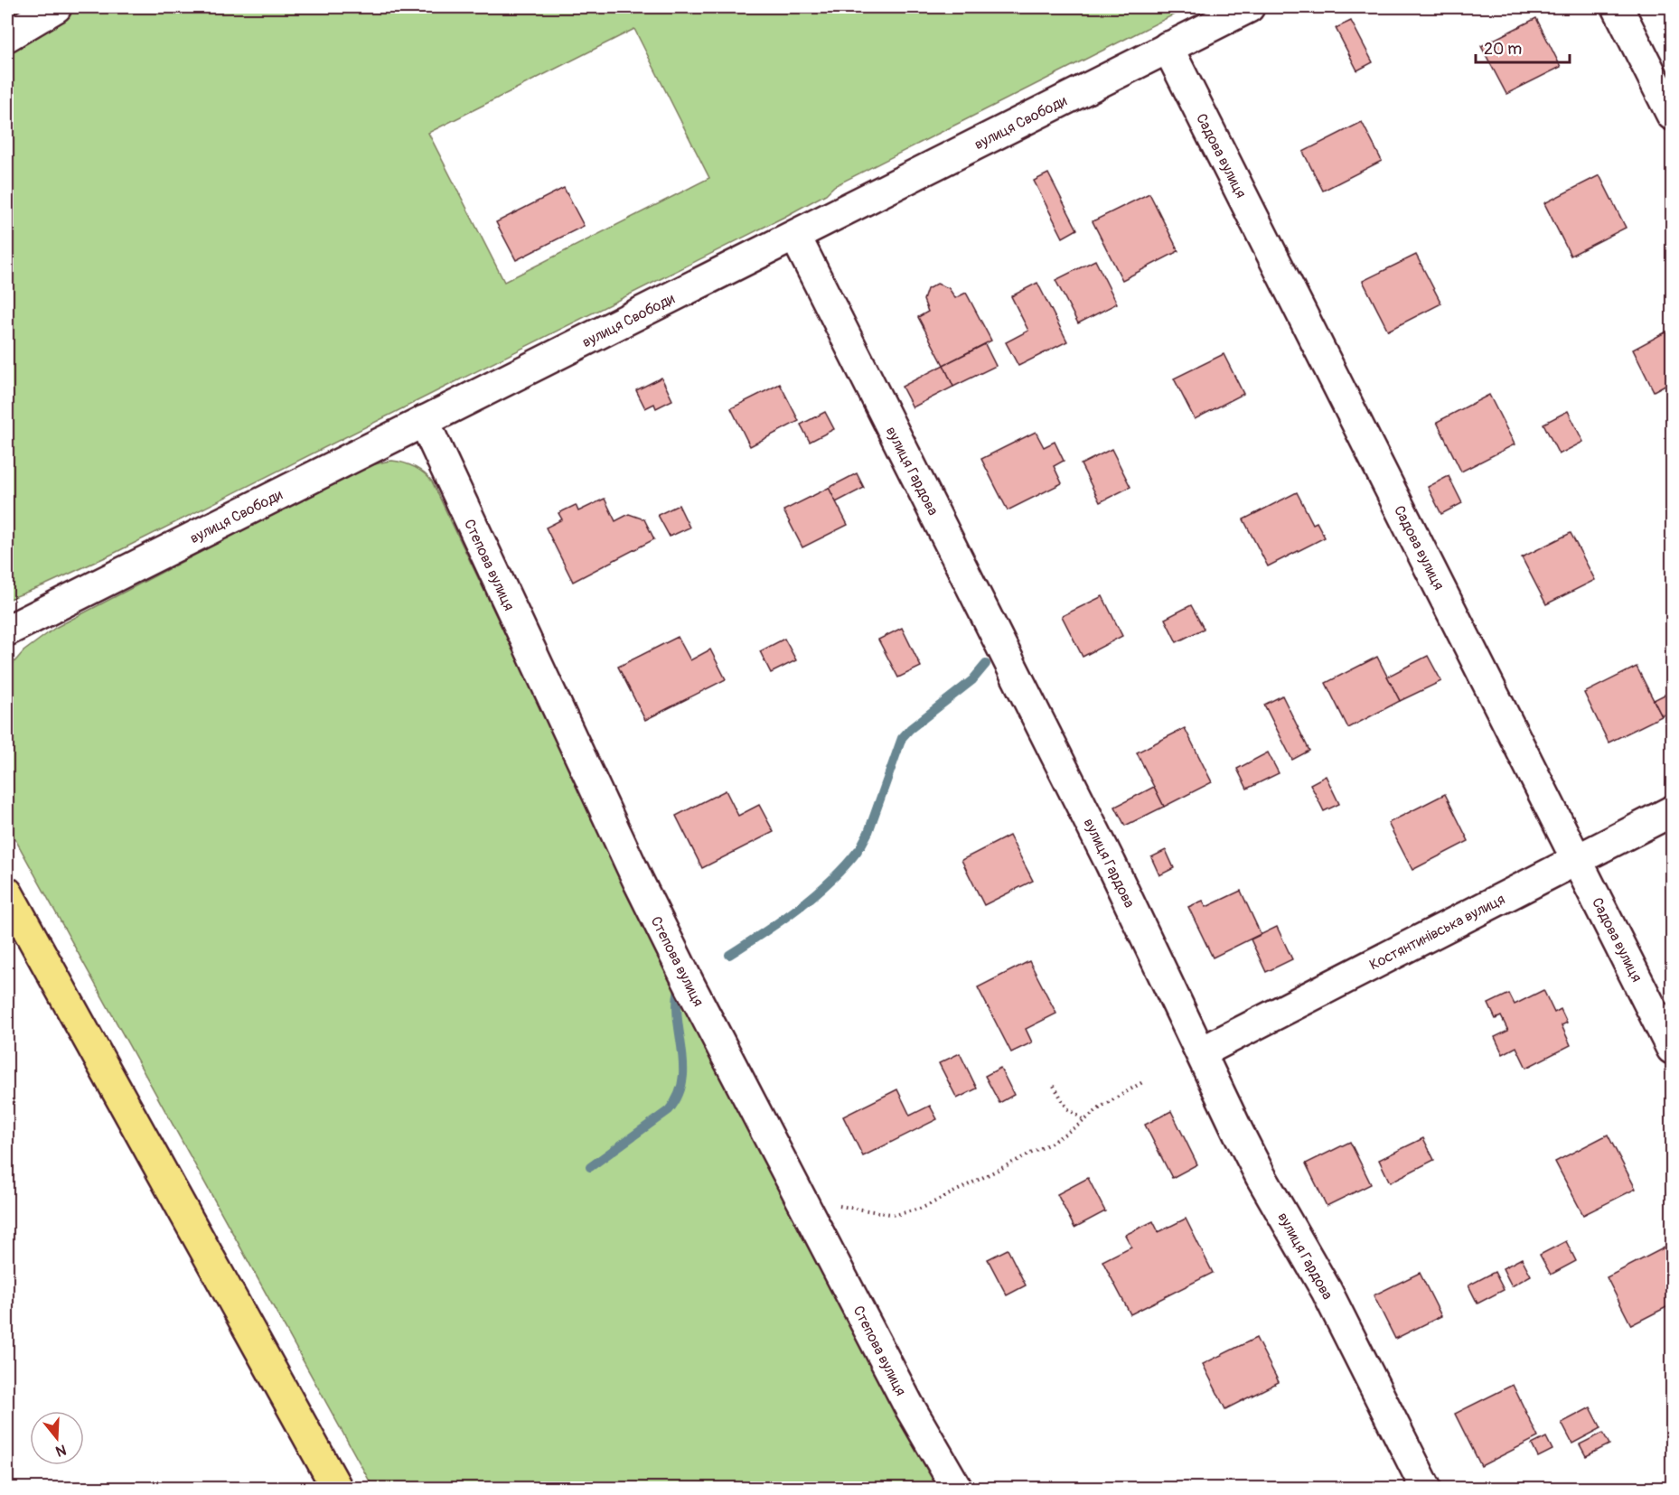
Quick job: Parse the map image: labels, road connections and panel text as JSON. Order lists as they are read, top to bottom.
{
  "streets": {
    "street": [
      "вулиця Свободи",
      "Садова вулиця",
      "вулиця Гардова",
      "Степова вулиця",
      "Костянтинівська вулиця"
    ]
  },
  "crossings": [
    ["вулиця Свободи", "Садова вулиця"],
    ["вулиця Свободи", "вулиця Гардова"],
    ["вулиця Свободи", "Степова вулиця"],
    ["Садова вулиця", "Костянтинівська вулиця"],
    ["вулиця Гардова", "Костянтинівська вулиця"]
  ],
  "scale_bar": "20 m",
  "north": "bottom"
}
